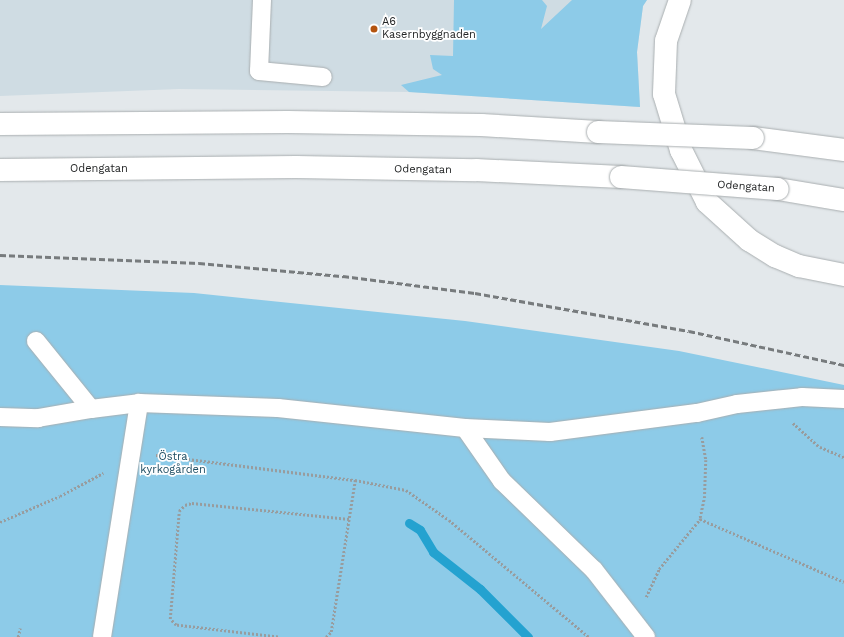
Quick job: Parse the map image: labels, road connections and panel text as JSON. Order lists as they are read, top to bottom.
{
  "streets": {
    "main road": ["Odengatan"]
  },
  "parks": ["Östra kyrkogården"],
  "places": ["A6 Kasernbyggnaden"]
}
